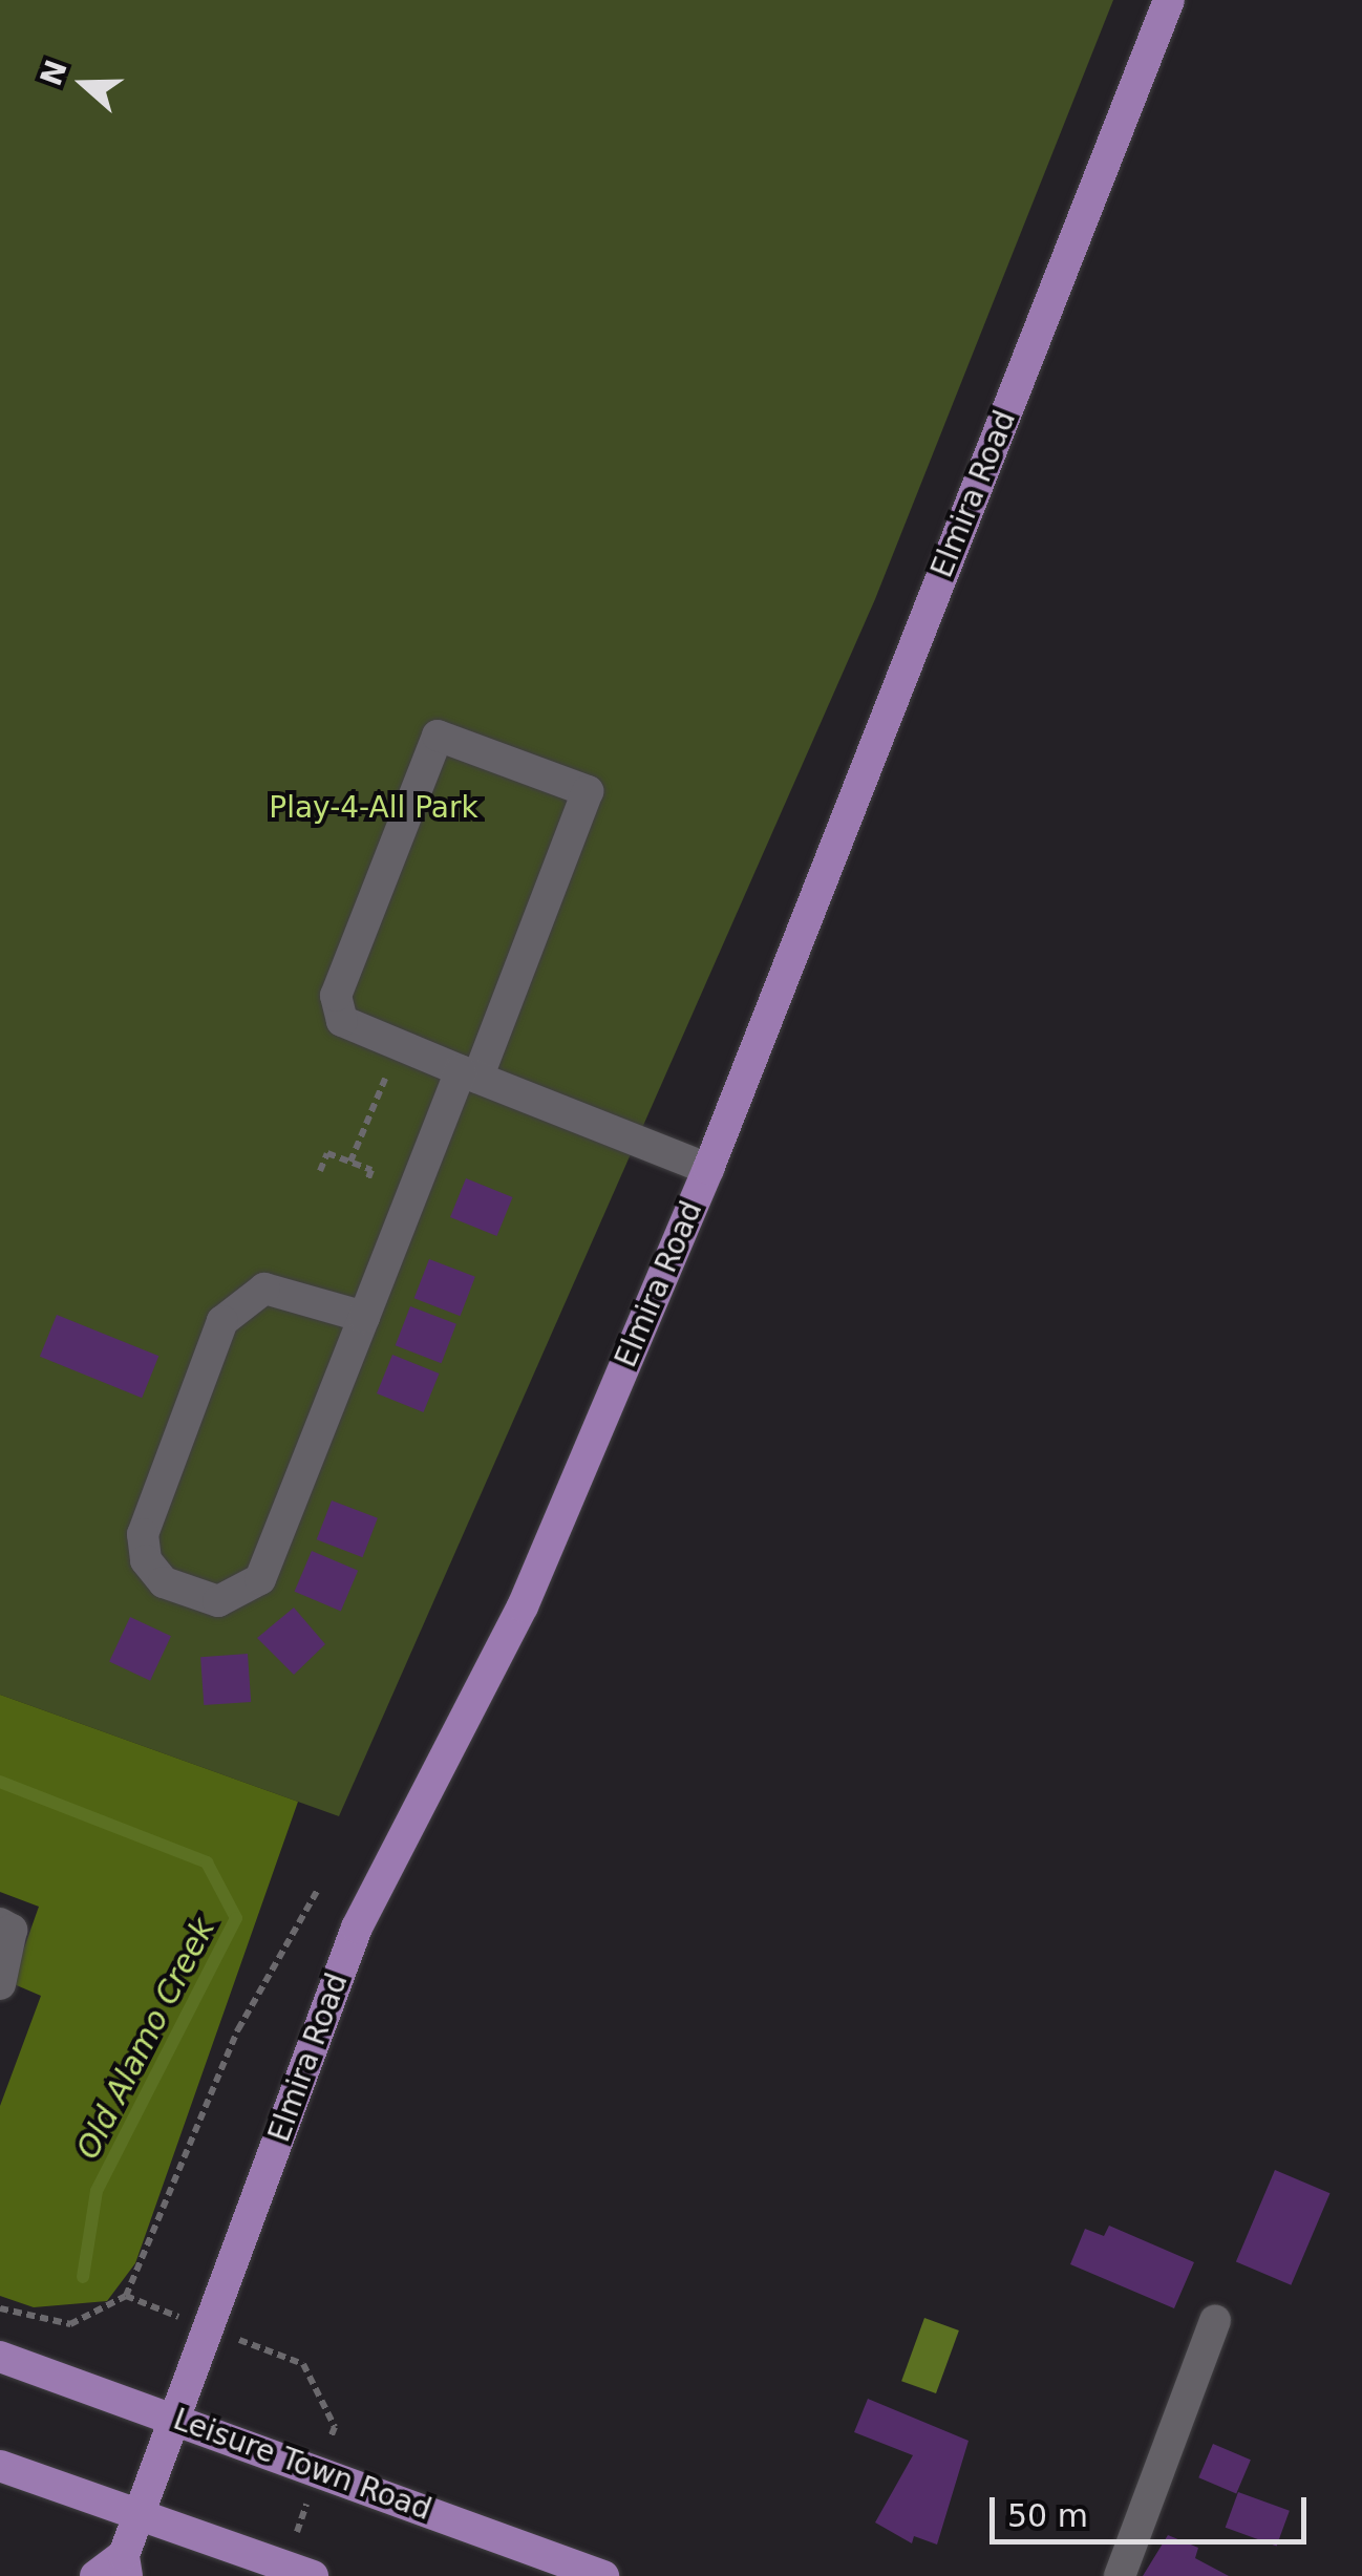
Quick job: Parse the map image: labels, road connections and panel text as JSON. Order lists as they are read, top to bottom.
{
  "streets": {
    "main road": ["Elmira Road", "Leisure Town Road"]
  },
  "crossings": [
    ["Elmira Road", "Leisure Town Road"]
  ],
  "water": ["Old Alamo Creek"],
  "parks": ["Play-4-All Park"],
  "scale_bar": "50 m",
  "north": "left"
}
